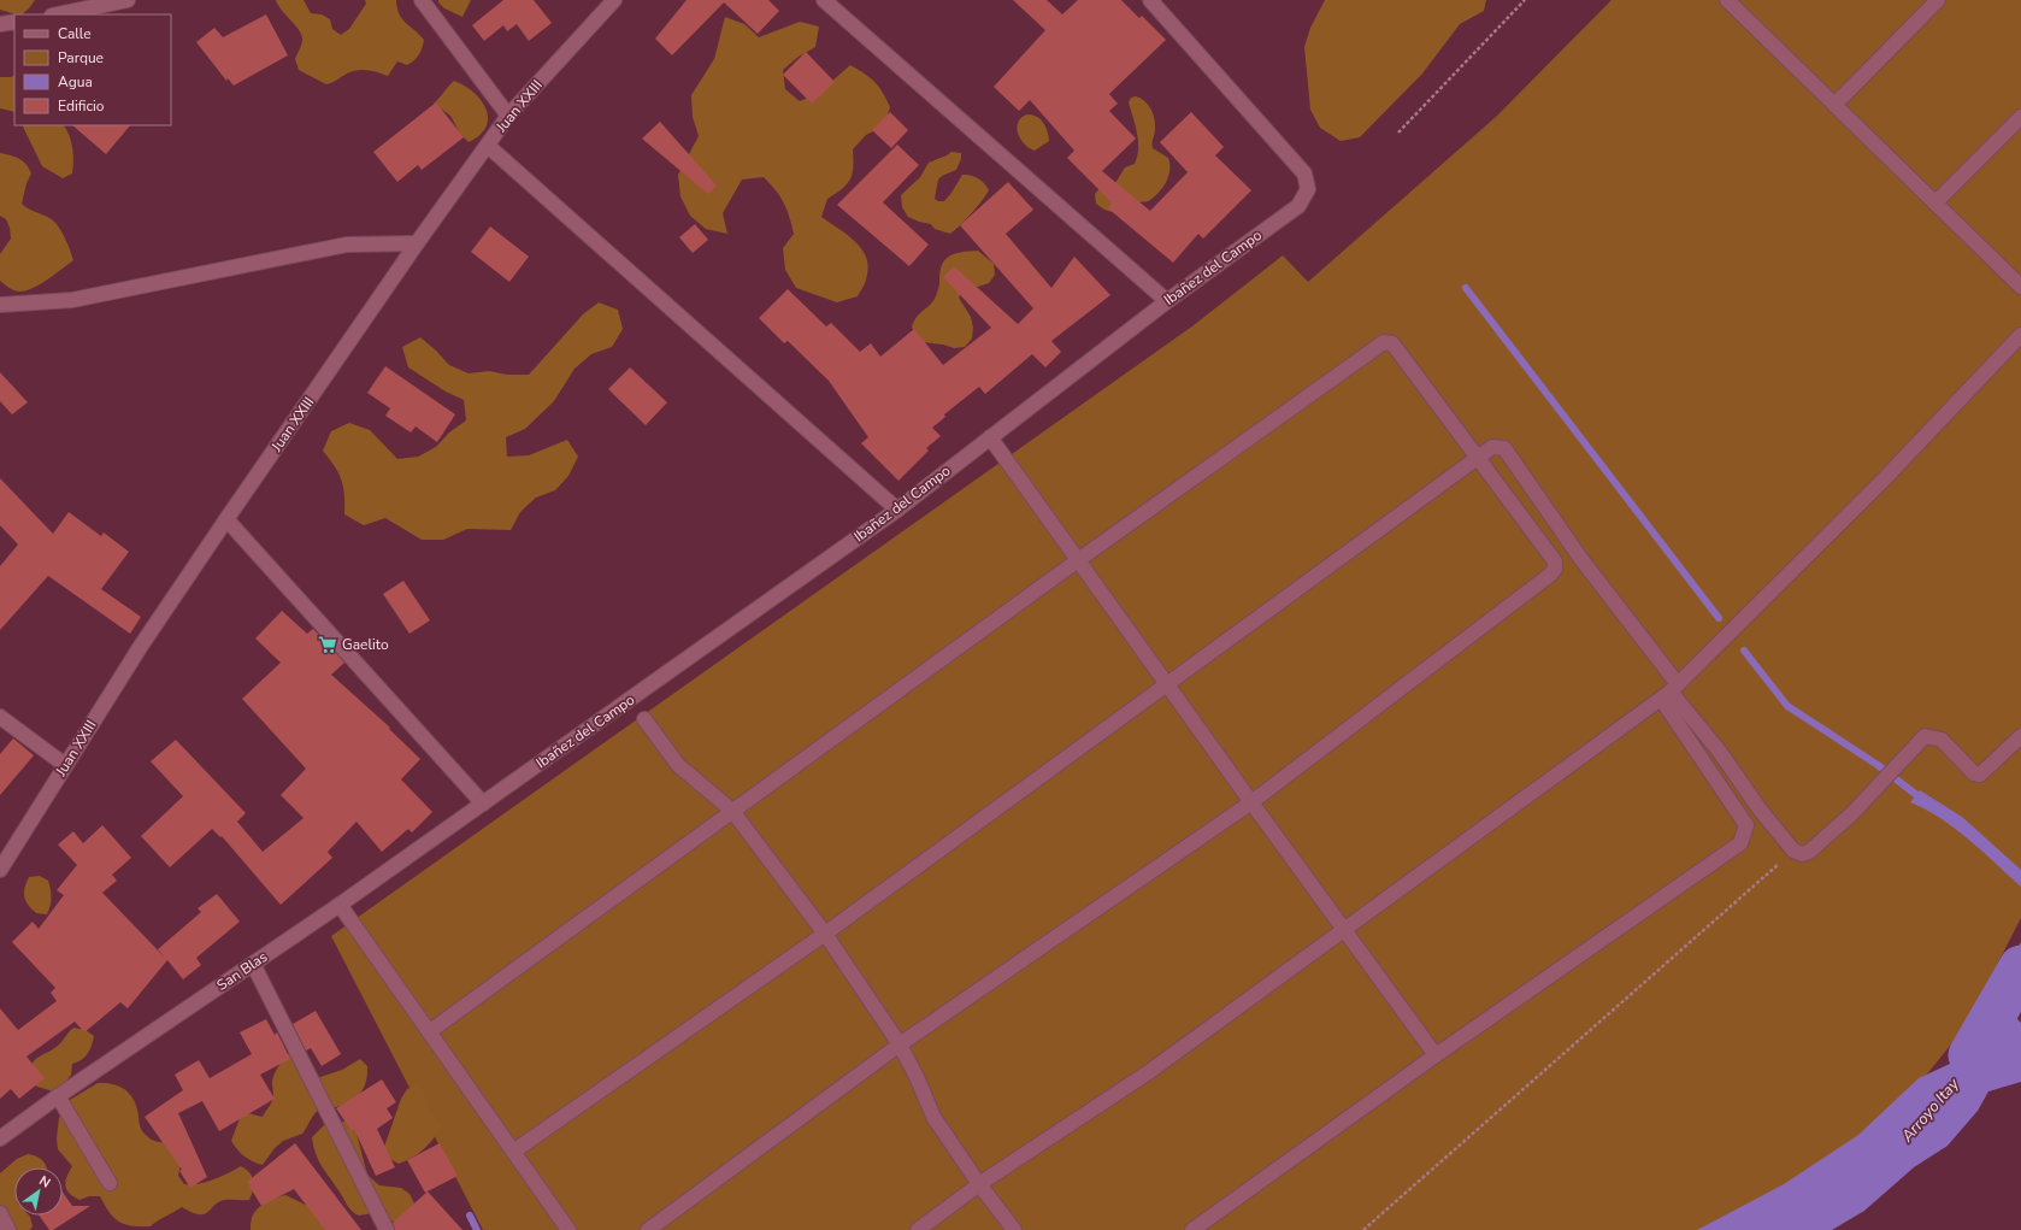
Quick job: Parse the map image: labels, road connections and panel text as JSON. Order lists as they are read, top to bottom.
{
  "streets": {
    "street": ["Juan XXIII", "Ibañez del Campo", "San Blas"]
  },
  "crossings": [
    ["Ibañez del Campo", "San Blas"]
  ],
  "water": ["Arroyo Itay"],
  "places": {
    "supermarket": ["Gaelito"]
  },
  "legend": [
    "Calle",
    "Parque",
    "Agua",
    "Edificio"
  ],
  "north": "top right"
}
